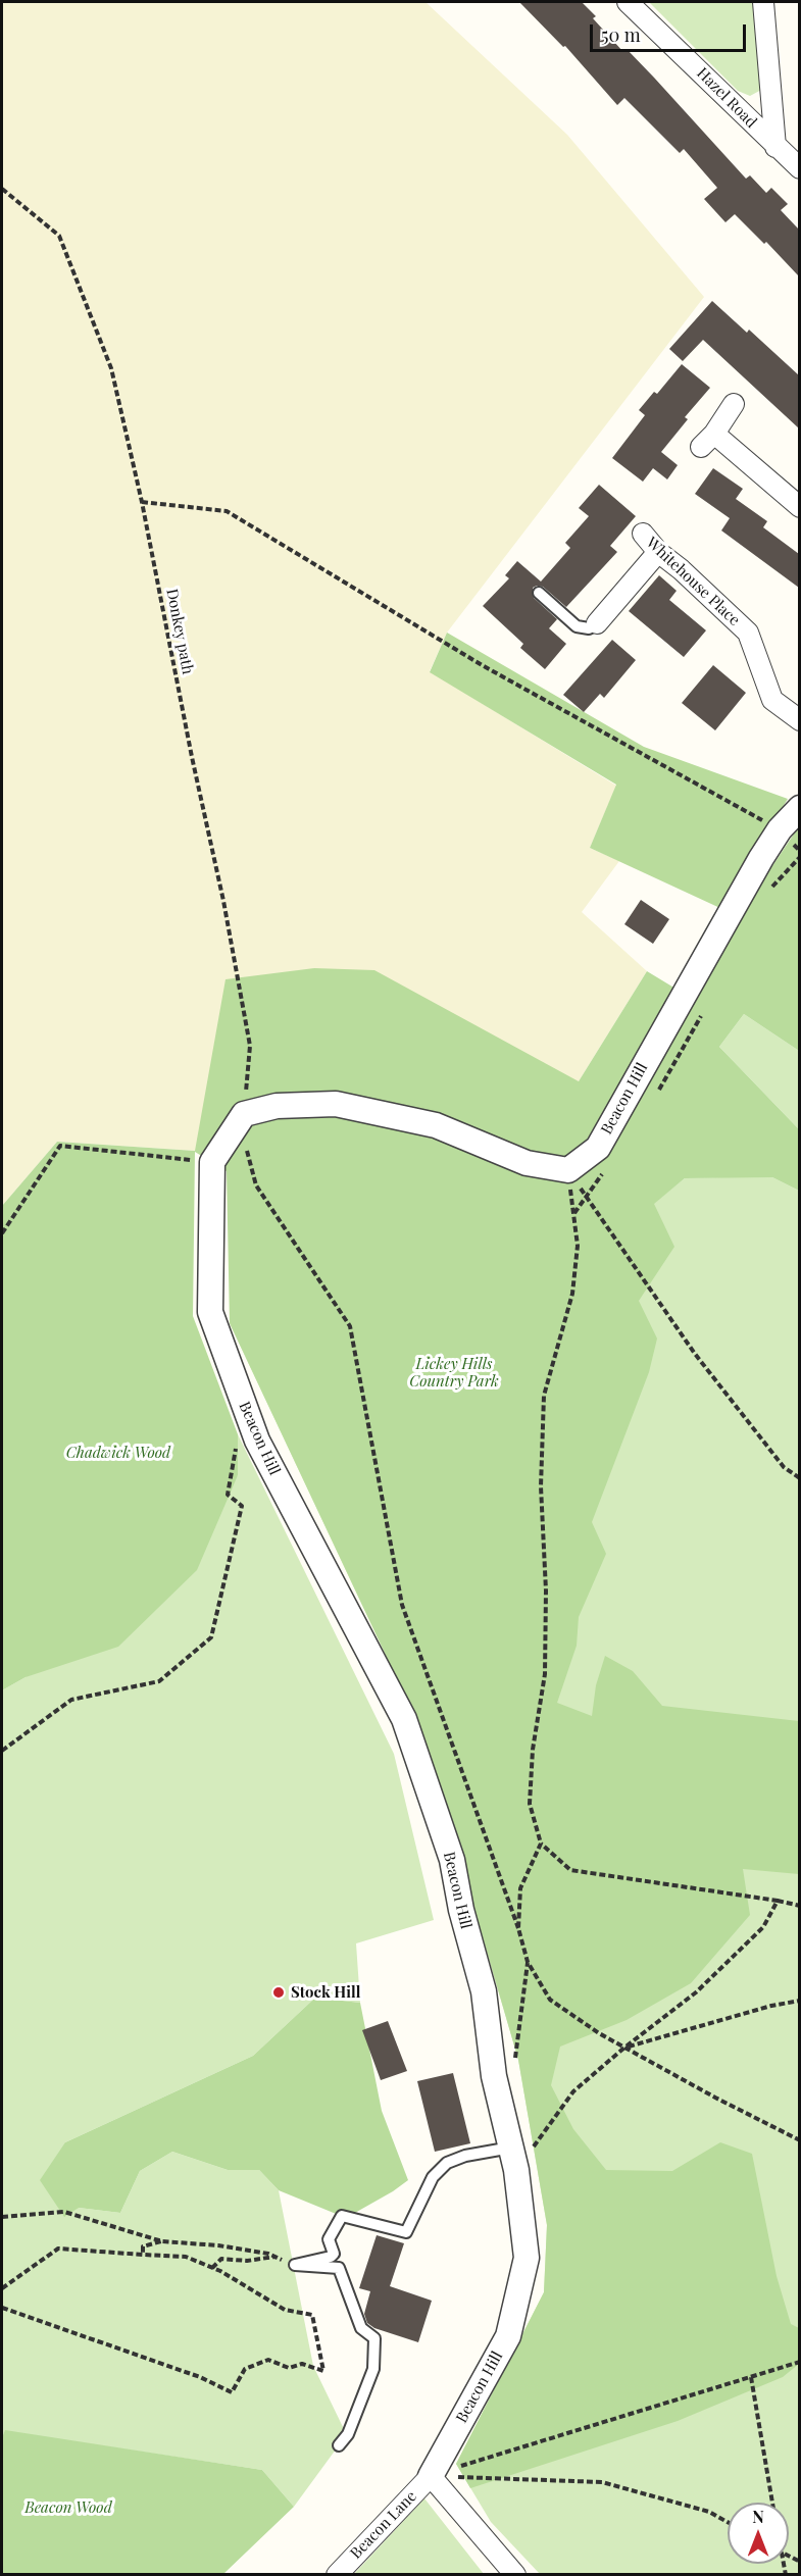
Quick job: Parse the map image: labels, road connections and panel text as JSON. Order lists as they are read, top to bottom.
{
  "streets": {
    "street": [
      "Hazel Road",
      "Whitehouse Place",
      "Beacon Hill",
      "Beacon Lane"
    ],
    "path": ["Donkey path"]
  },
  "crossings": [
    ["Donkey path", "Beacon Hill"],
    ["Beacon Hill", "Beacon Lane"]
  ],
  "parks": ["Lickey Hills Country Park", "Chadwick Wood", "Beacon Wood"],
  "places": ["Stock Hill"],
  "scale_bar": "50 m",
  "north": "top"
}
